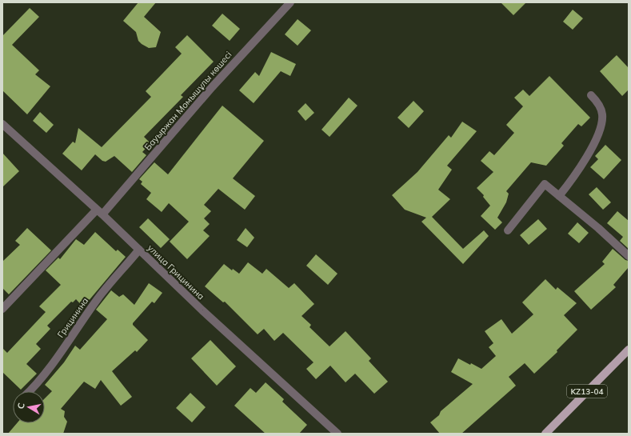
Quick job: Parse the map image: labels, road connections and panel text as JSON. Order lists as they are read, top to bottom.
{
  "streets": {
    "main road": ["KZ13-04"],
    "street": ["Бауыржан Момышұлы көшесі", "улица Грицинина", "Грицинина"]
  },
  "crossings": [
    ["Бауыржан Момышұлы көшесі", "улица Грицинина"],
    ["улица Грицинина", "Грицинина"]
  ],
  "north": "left"
}
